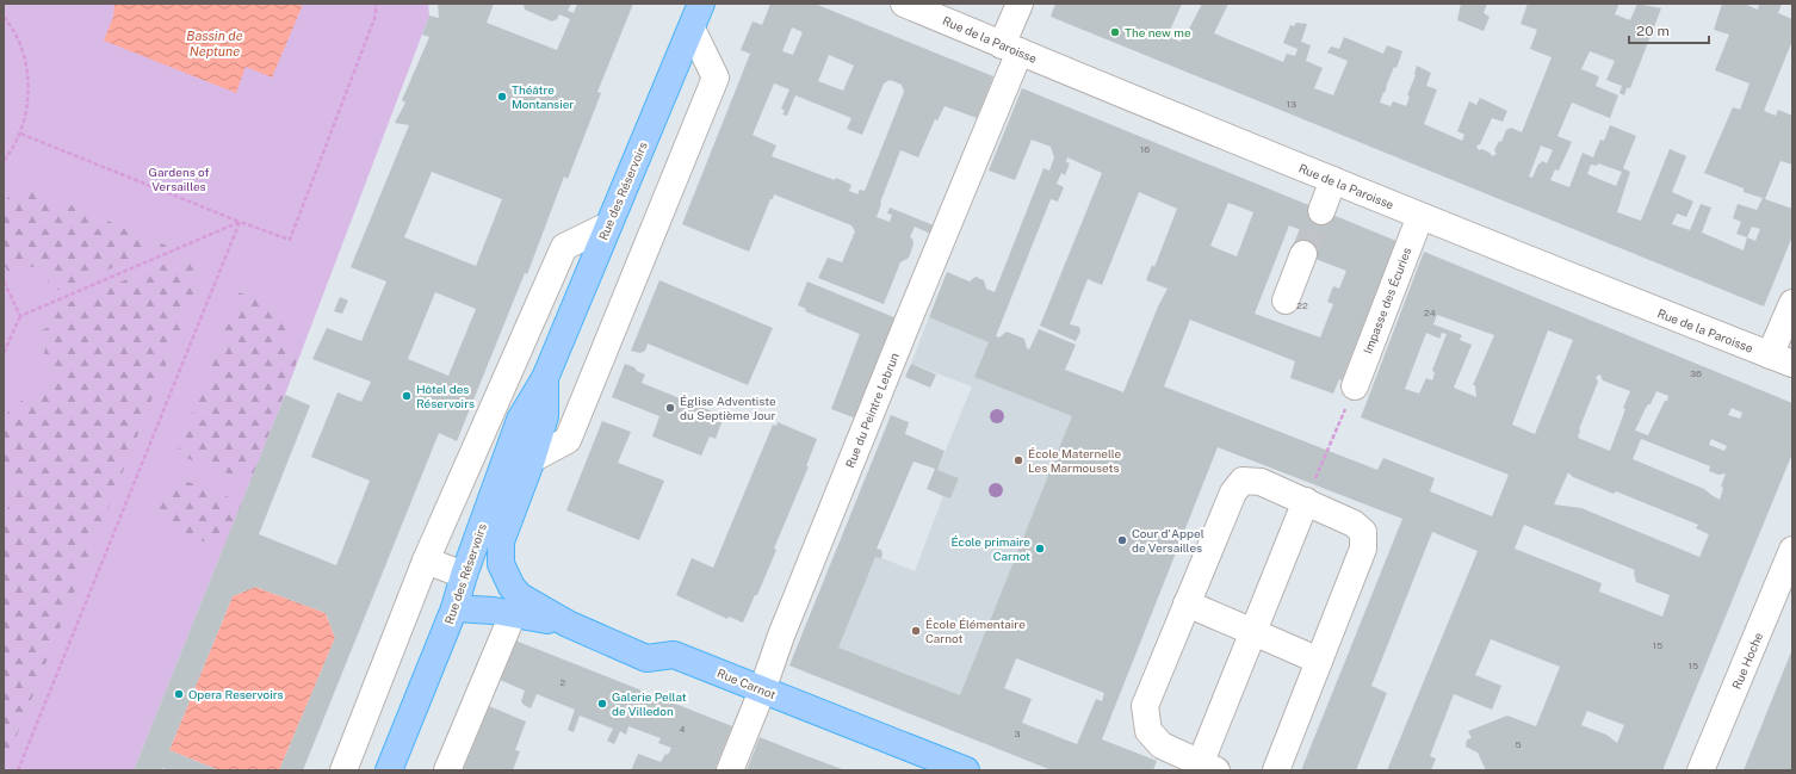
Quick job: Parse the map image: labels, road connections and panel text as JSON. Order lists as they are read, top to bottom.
{
  "streets": {
    "main road": ["Rue des Réservoirs", "Rue Carnot"],
    "street": [
      "Rue de la Paroisse",
      "Impasse des Écuries",
      "Rue du Peintre Lebrun",
      "Rue Hoche"
    ]
  },
  "crossings": [
    ["Rue de la Paroisse", "Impasse des Écuries"],
    ["Rue de la Paroisse", "Rue du Peintre Lebrun"],
    ["Rue des Réservoirs", "Rue Carnot"],
    ["Rue du Peintre Lebrun", "Rue Carnot"]
  ],
  "water": ["Bassin de Neptune"],
  "parks": ["Gardens of Versailles"],
  "places": [
    "The new me",
    "Théâtre Montansier",
    "Hôtel des Réservoirs",
    "Église Adventiste du Septième Jour",
    "École Maternelle Les Marmousets",
    "Cour d'Appel de Versailles",
    "École primaire Carnot",
    "École Élémentaire Carnot",
    "Opera Reservoirs",
    "Galerie Pellat de Villedon"
  ],
  "house_numbers": [
    "13",
    "16",
    "22",
    "24",
    "36",
    "15",
    "15",
    "2",
    "4",
    "3",
    "5"
  ],
  "scale_bar": "20 m"
}
